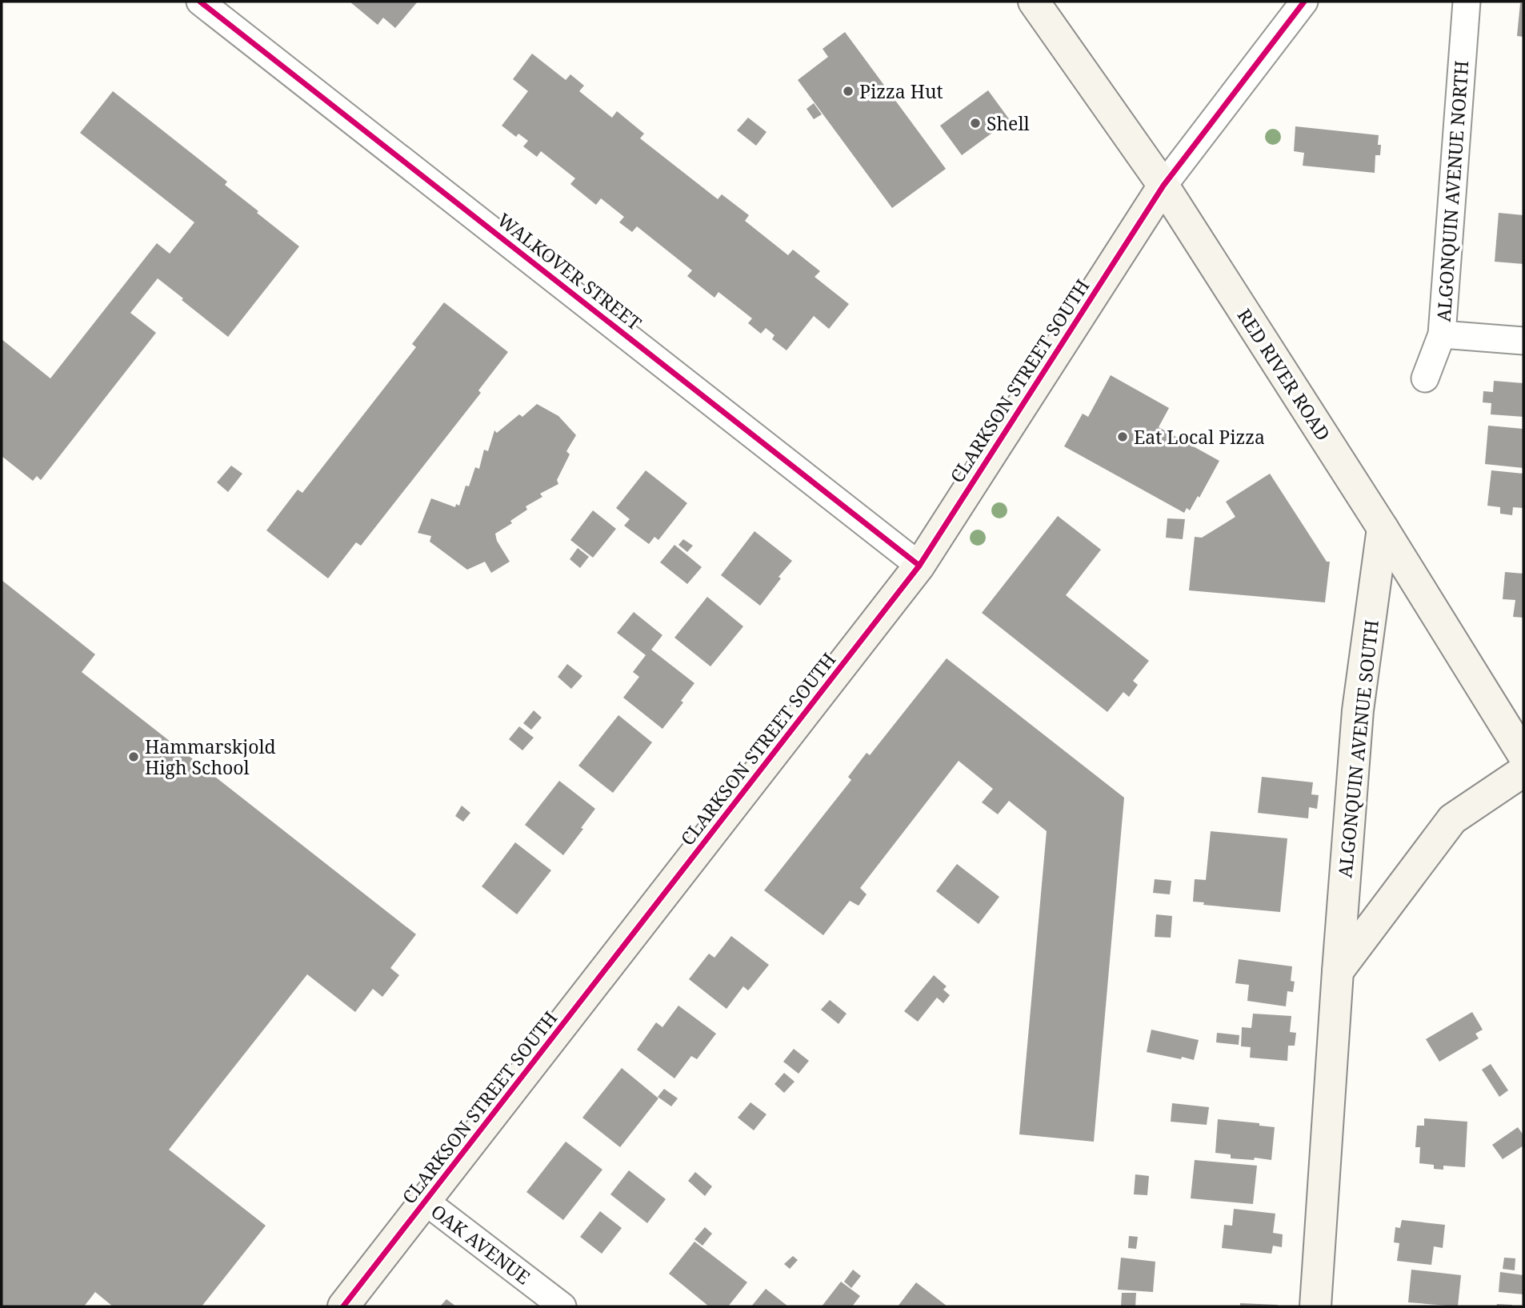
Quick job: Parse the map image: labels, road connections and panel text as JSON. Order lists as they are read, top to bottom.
{
  "streets": {
    "main road": ["RED RIVER ROAD", "CLARKSON STREET SOUTH", "ALGONQUIN AVENUE SOUTH"],
    "street": ["ALGONQUIN AVENUE NORTH", "WALKOVER STREET", "OAK AVENUE"]
  },
  "crossings": [
    ["WALKOVER STREET", "CLARKSON STREET SOUTH"],
    ["RED RIVER ROAD", "CLARKSON STREET SOUTH"],
    ["RED RIVER ROAD", "ALGONQUIN AVENUE SOUTH"],
    ["CLARKSON STREET SOUTH", "OAK AVENUE"]
  ],
  "places": [
    "Pizza Hut",
    "Shell",
    "Eat Local Pizza",
    "Hammarskjold High School"
  ]
}
